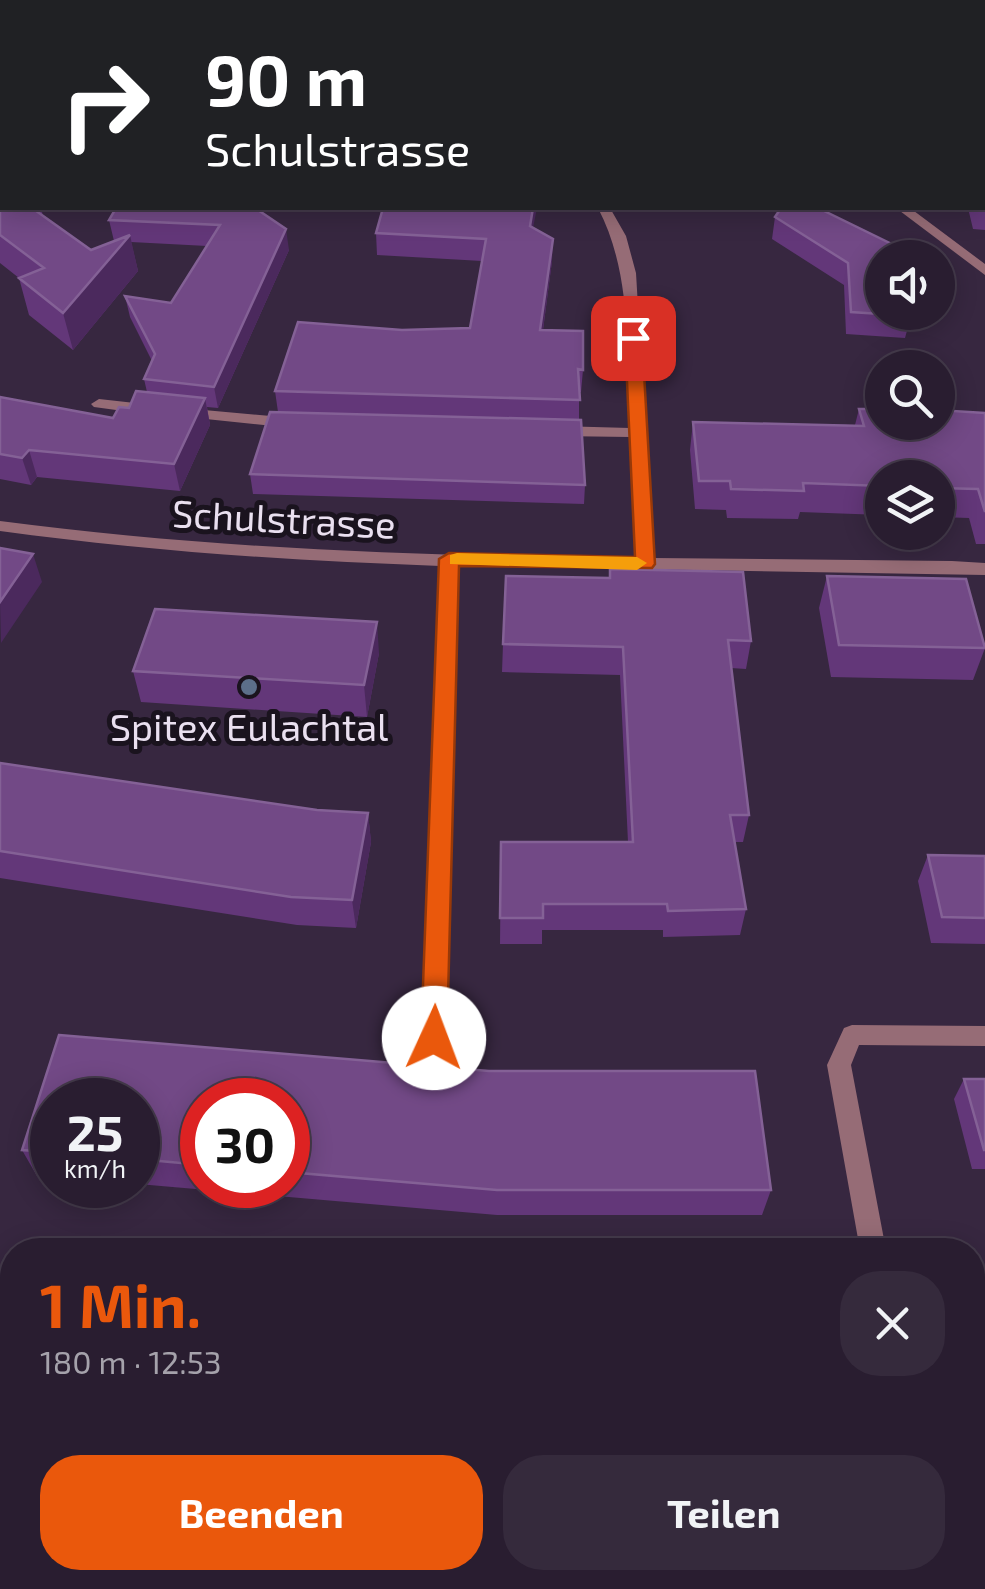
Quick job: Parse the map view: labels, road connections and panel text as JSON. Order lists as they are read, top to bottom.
{
  "streets": {
    "street": ["Schulstrasse"]
  },
  "places": ["Spitex Eulachtal"],
  "page": {
    "turn": ["90 m", "Schulstrasse"],
    "speed": "25 km/h",
    "limit": "30",
    "heading": ["1 Min.", "180 m · 12:53"],
    "buttons": ["Beenden", "Teilen"]
  }
}
